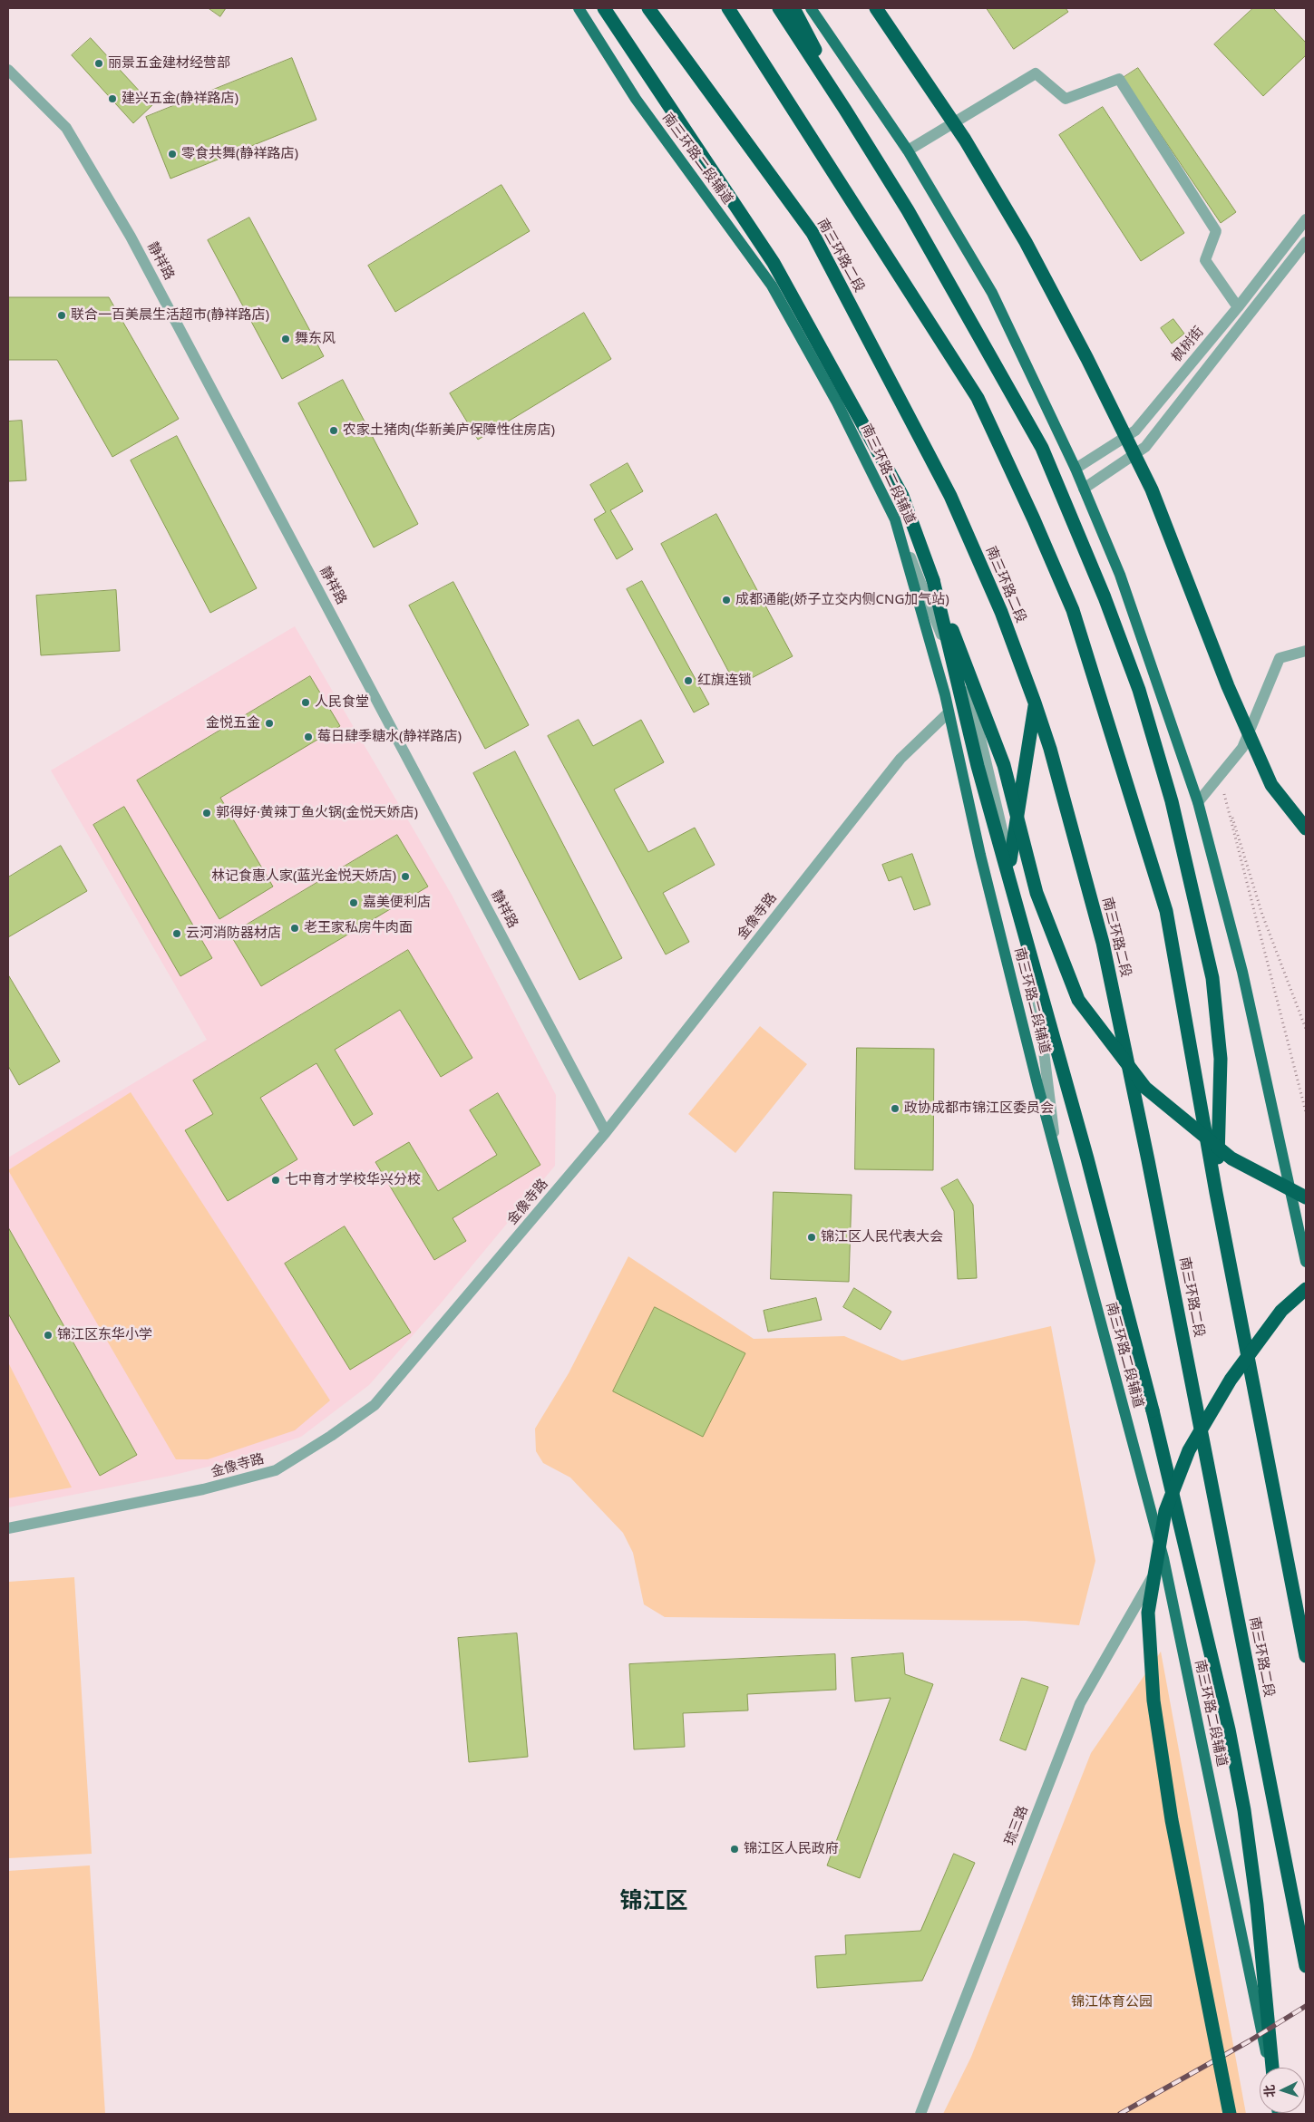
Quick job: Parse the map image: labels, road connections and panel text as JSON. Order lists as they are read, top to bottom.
{
  "streets": {
    "highway": ["南三环路二段"],
    "main road": ["南三环路二段辅道"],
    "street": [
      "静祥路",
      "枫树街",
      "金像寺路",
      "琉三路"
    ]
  },
  "crossings": [
    ["南三环路二段辅道", "金像寺路"],
    ["南三环路二段辅道", "琉三路"],
    ["静祥路", "金像寺路"]
  ],
  "districts": ["锦江区"],
  "parks": ["锦江体育公园"],
  "places": [
    "丽景五金建材经营部",
    "建兴五金(静祥路店)",
    "零食共舞(静祥路店)",
    "联合一百美晨生活超市(静祥路店)",
    "舞东风",
    "农家土猪肉(华新美庐保障性住房店)",
    "成都通能(娇子立交内侧CNG加气站)",
    "红旗连锁",
    "人民食堂",
    "金悦五金",
    "莓日肆季糖水(静祥路店)",
    "郭得好·黄辣丁鱼火锅(金悦天娇店)",
    "林记食惠人家(蓝光金悦天娇店)",
    "嘉美便利店",
    "老王家私房牛肉面",
    "云河消防器材店",
    "政协成都市锦江区委员会",
    "七中育才学校华兴分校",
    "锦江区人民代表大会",
    "锦江区东华小学",
    "锦江区人民政府"
  ],
  "north": "left"
}
